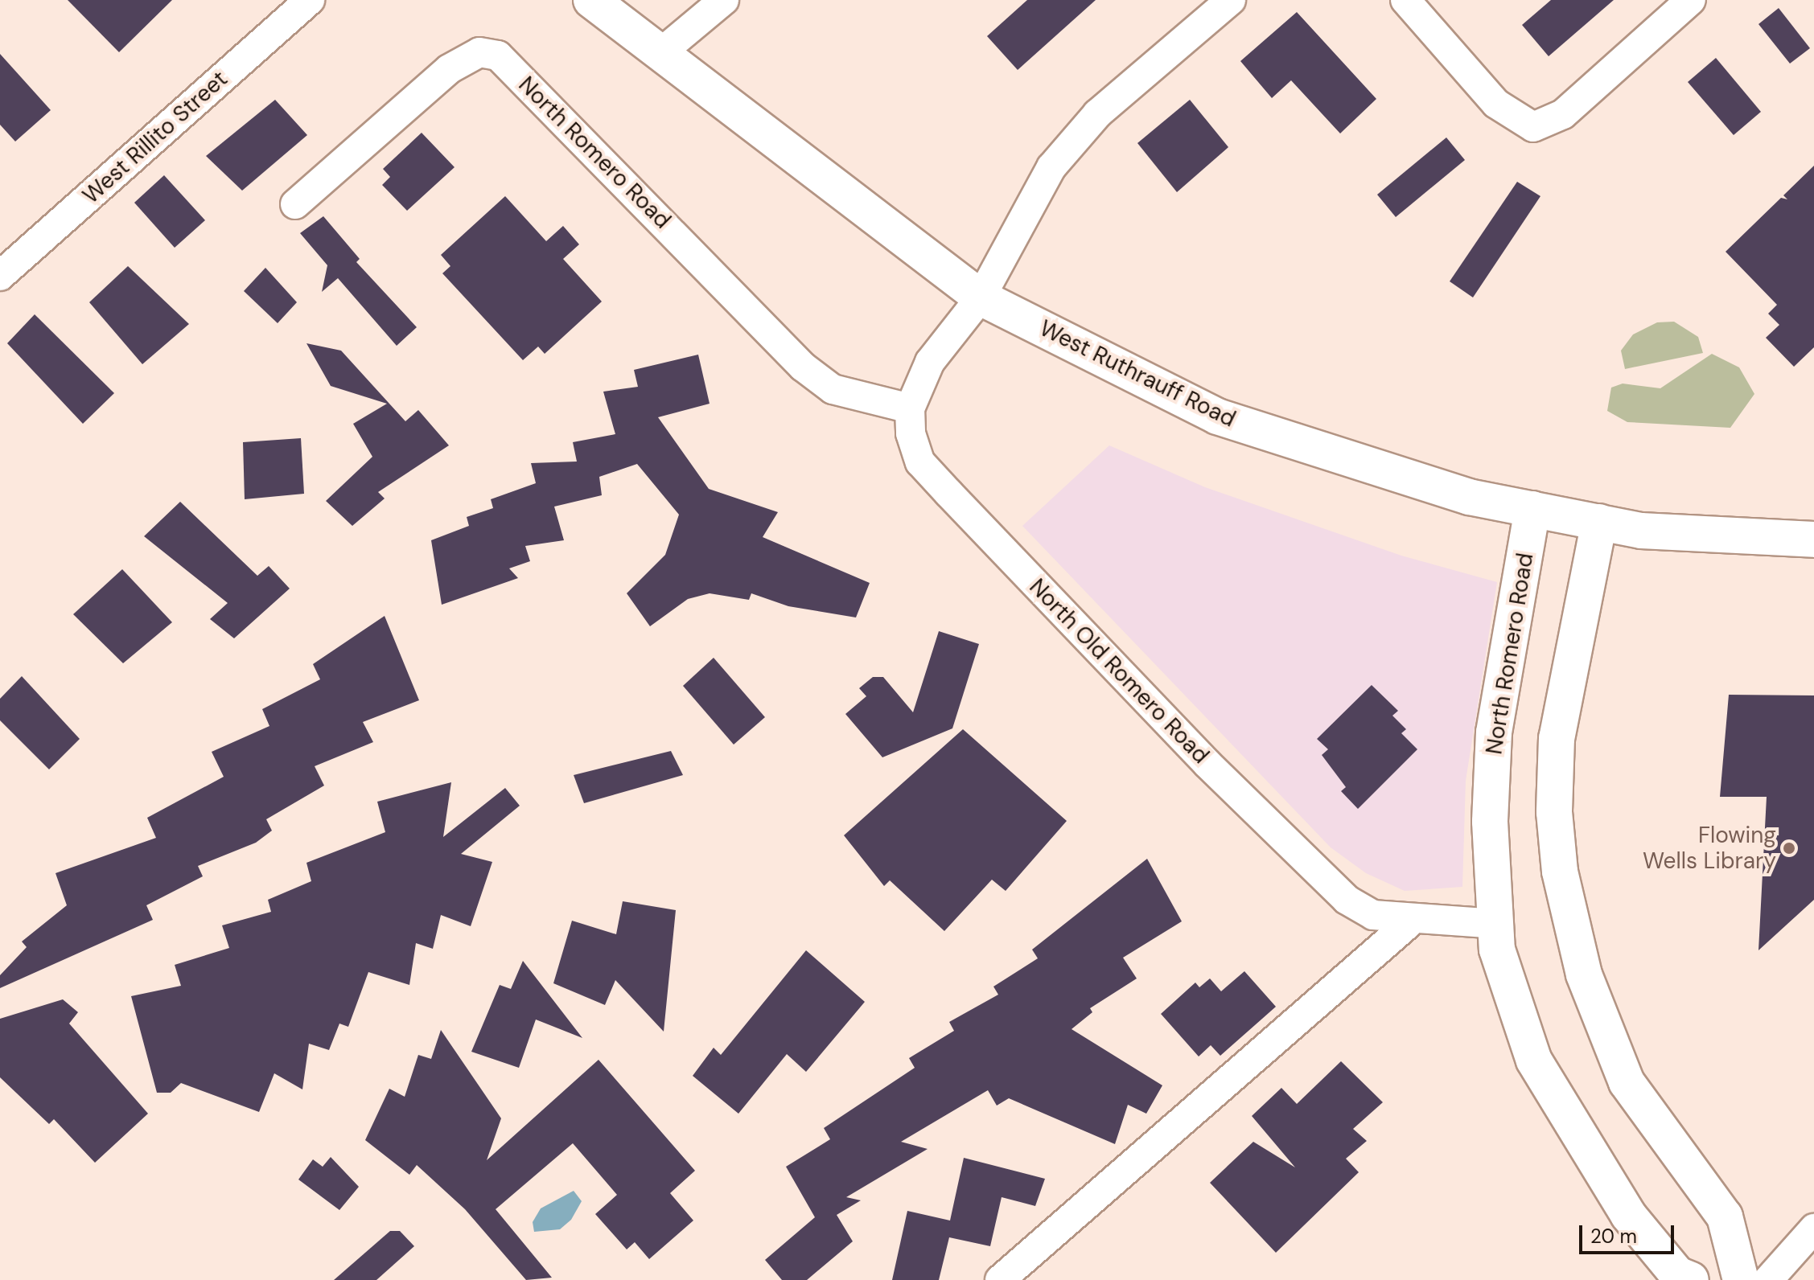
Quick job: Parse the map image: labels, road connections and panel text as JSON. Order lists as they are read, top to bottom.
{
  "streets": {
    "street": [
      "West Rillito Street",
      "North Romero Road",
      "West Ruthrauff Road",
      "North Old Romero Road"
    ]
  },
  "crossings": [
    ["North Romero Road", "West Ruthrauff Road"],
    ["North Romero Road", "North Old Romero Road"],
    ["West Ruthrauff Road", "North Old Romero Road"]
  ],
  "places": ["Flowing Wells Library"],
  "scale_bar": "20 m"
}
